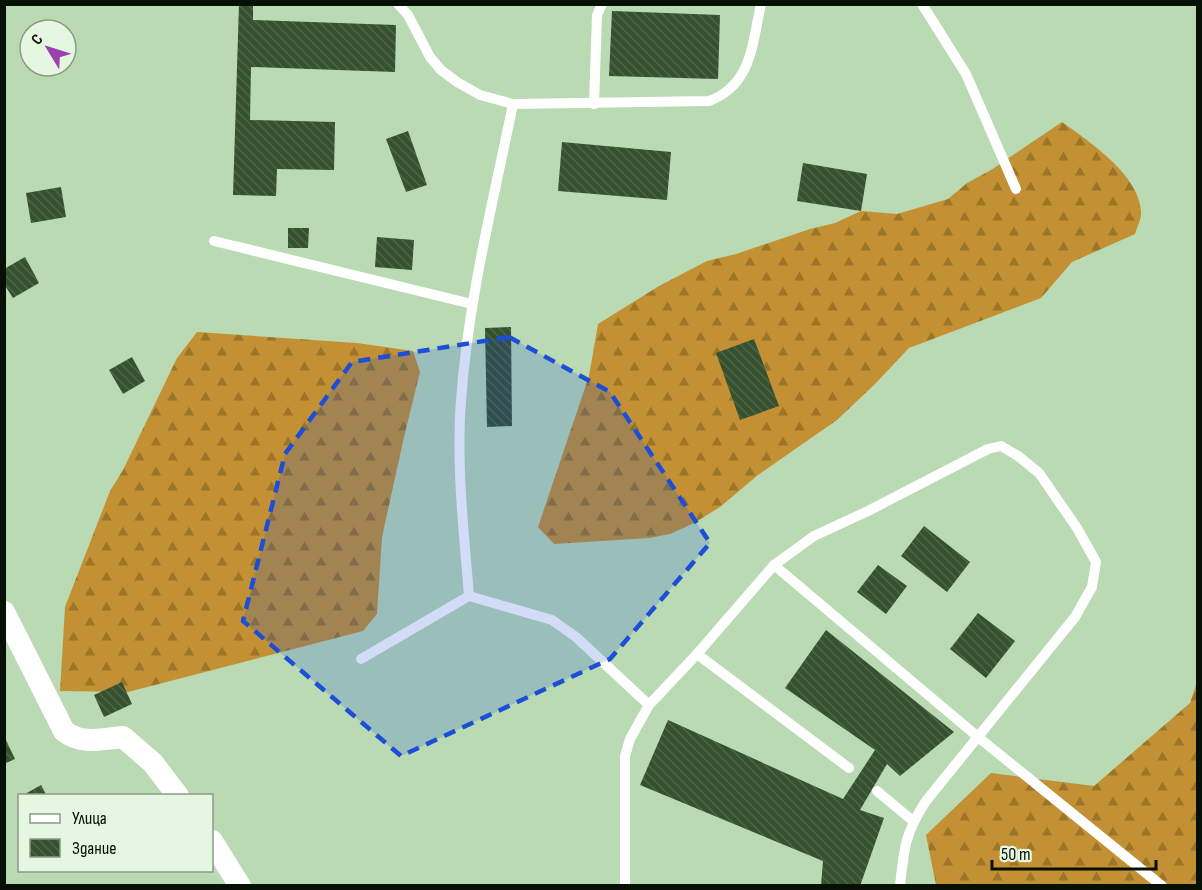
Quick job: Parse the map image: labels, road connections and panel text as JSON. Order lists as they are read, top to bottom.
{
  "legend": ["Улица", "Здание"],
  "scale_bar": "50 m",
  "north": "top left"
}
